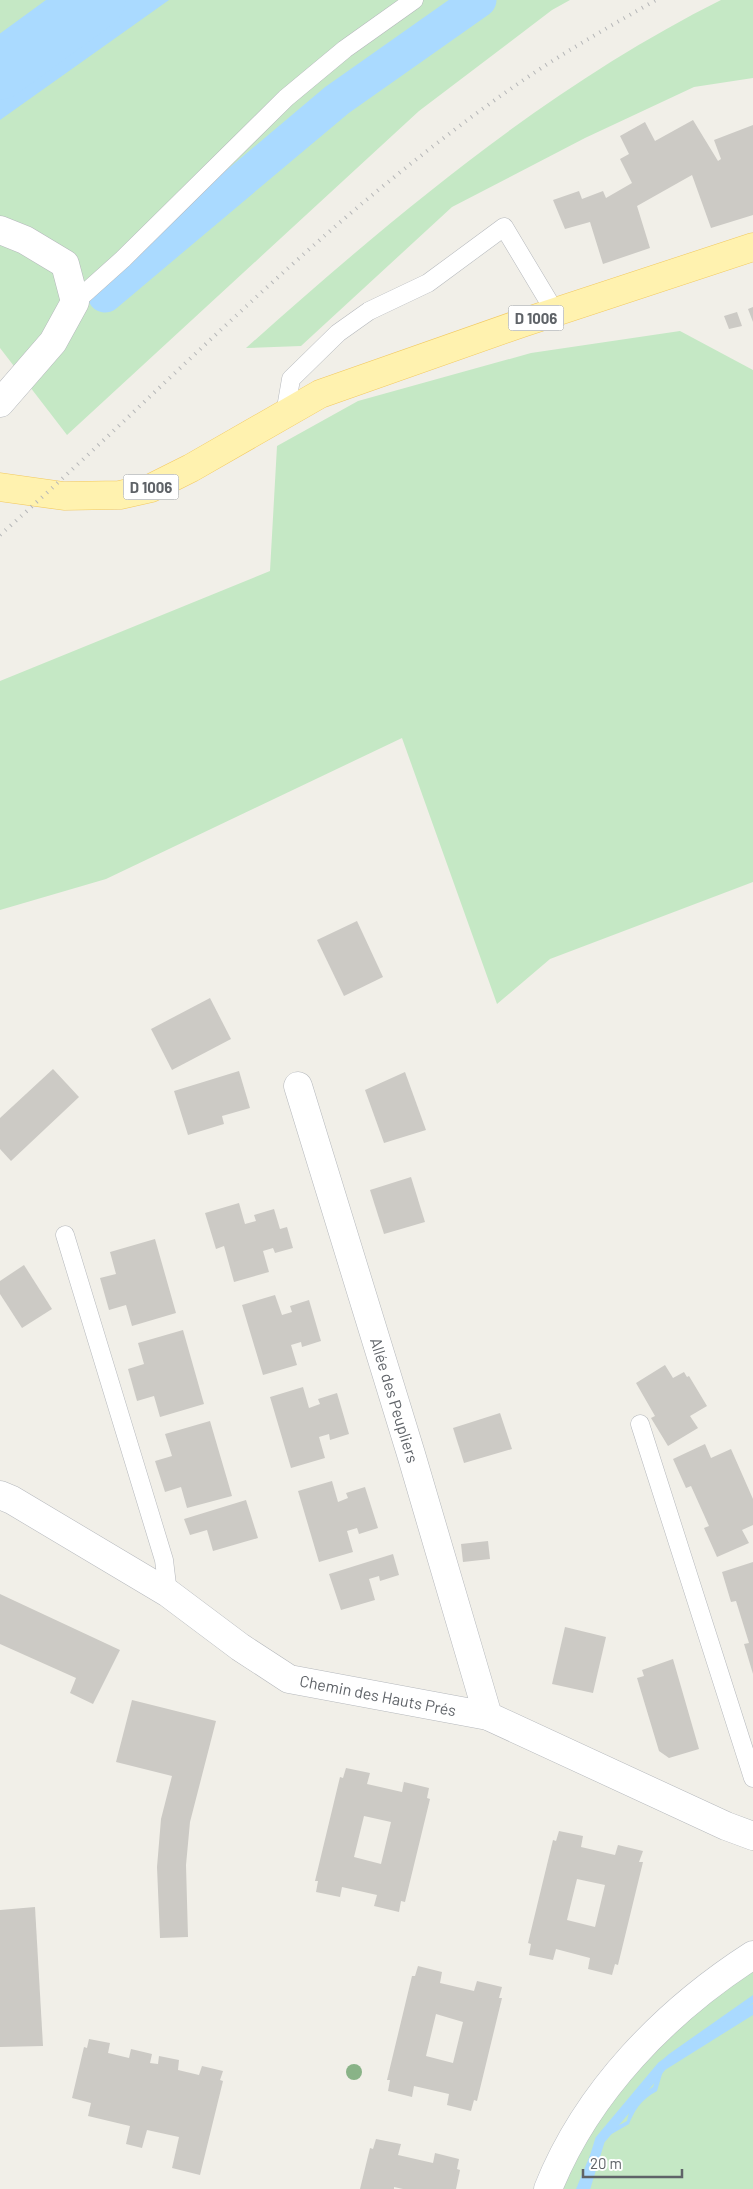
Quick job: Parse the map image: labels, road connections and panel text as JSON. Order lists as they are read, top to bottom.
{
  "streets": {
    "main road": ["D 1006"],
    "street": ["Allée des Peupliers", "Chemin des Hauts Prés"]
  },
  "crossings": [
    ["Allée des Peupliers", "Chemin des Hauts Prés"]
  ],
  "scale_bar": "20 m"
}
